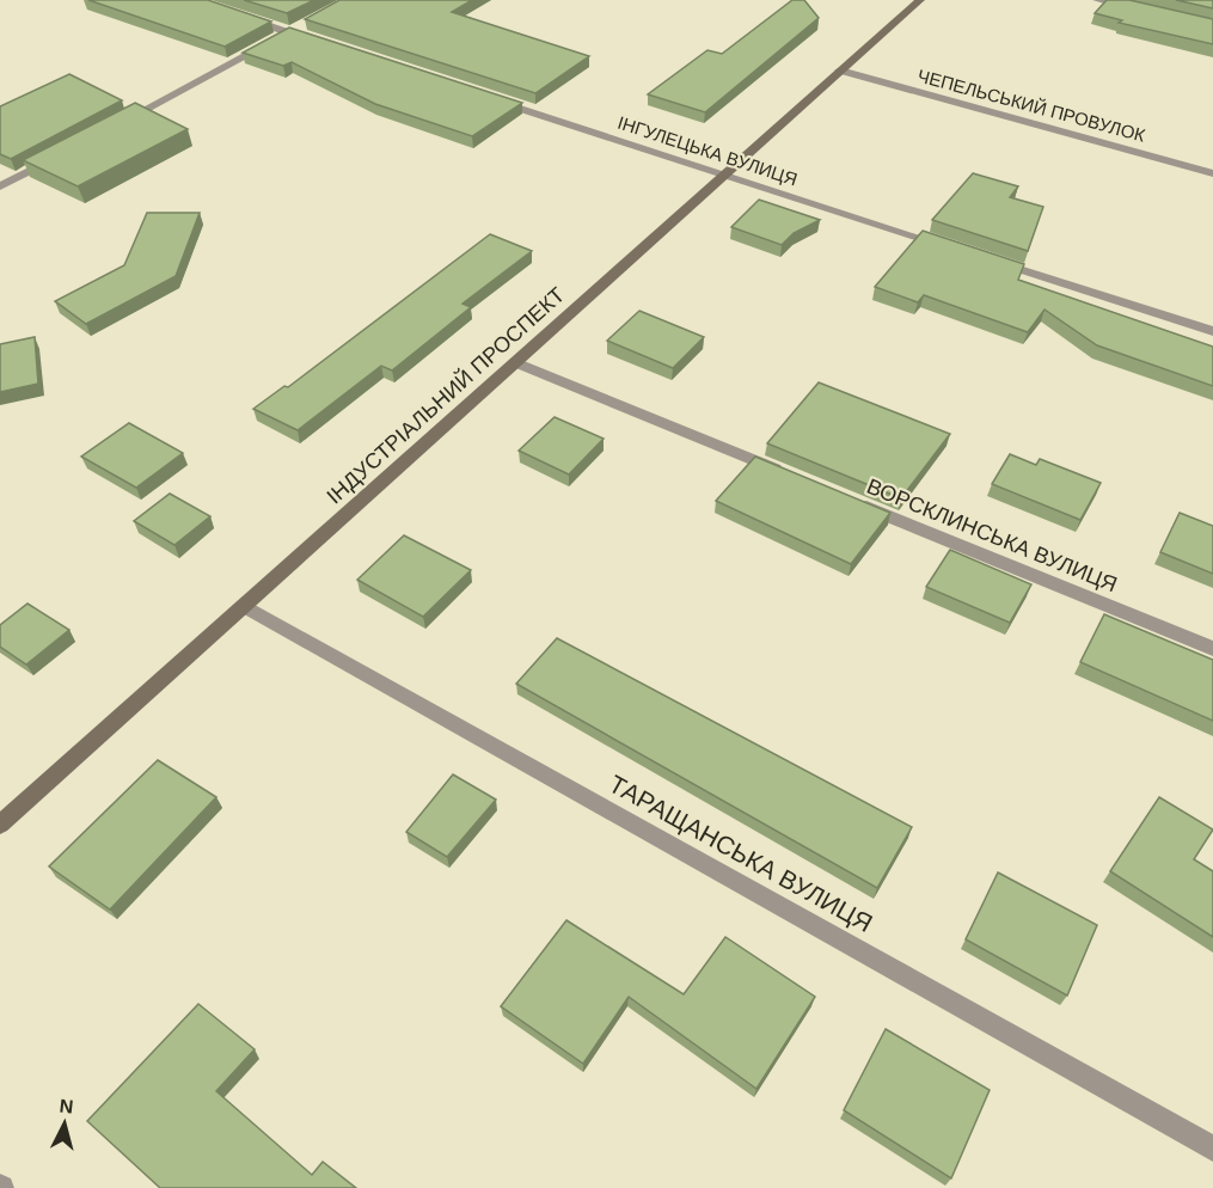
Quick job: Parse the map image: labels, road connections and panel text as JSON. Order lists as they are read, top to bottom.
{
  "streets": {
    "street": [
      "ЧЕПЕЛЬСЬКИЙ ПРОВУЛОК",
      "ІНГУЛЕЦЬКА ВУЛИЦЯ",
      "ІНДУСТРІАЛЬНИЙ ПРОСПЕКТ",
      "ВОРСКЛИНСЬКА ВУЛИЦЯ",
      "ТАРАЩАНСЬКА ВУЛИЦЯ"
    ]
  },
  "crossings": [
    ["ЧЕПЕЛЬСЬКИЙ ПРОВУЛОК", "ІНДУСТРІАЛЬНИЙ ПРОСПЕКТ"],
    ["ІНГУЛЕЦЬКА ВУЛИЦЯ", "ІНДУСТРІАЛЬНИЙ ПРОСПЕКТ"],
    ["ІНДУСТРІАЛЬНИЙ ПРОСПЕКТ", "ТАРАЩАНСЬКА ВУЛИЦЯ"]
  ],
  "north": "top"
}
